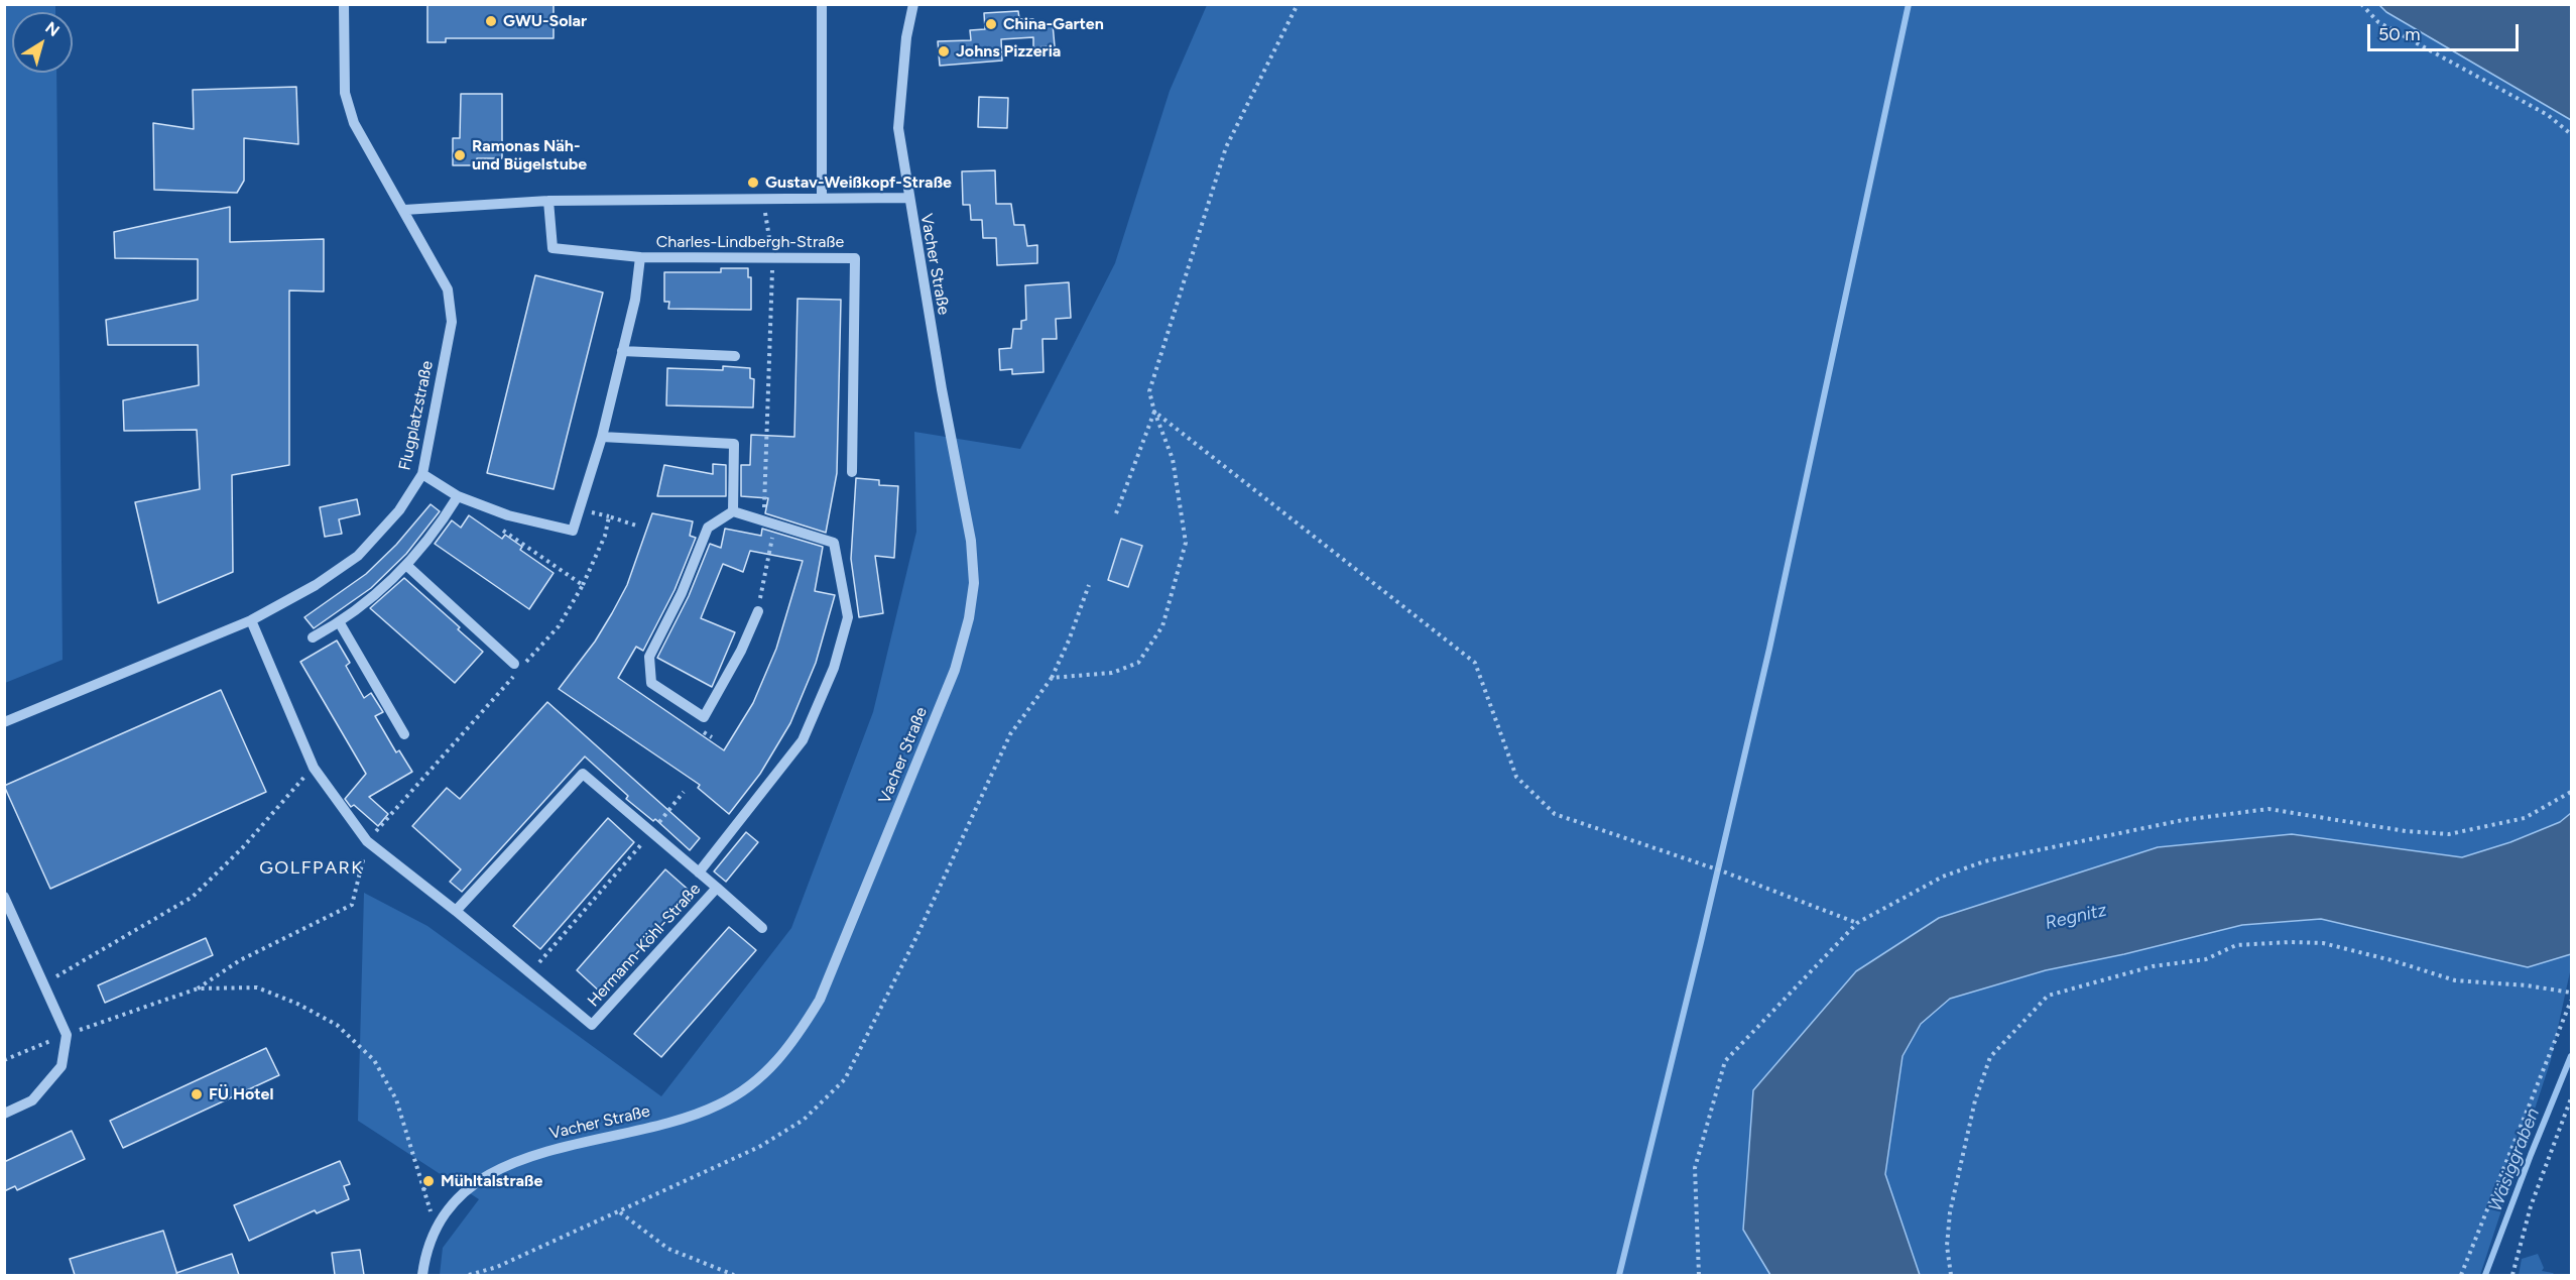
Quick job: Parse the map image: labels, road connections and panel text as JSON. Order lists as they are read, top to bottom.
{
  "streets": {
    "street": [
      "Charles-Lindbergh-Straße",
      "Vacher Straße",
      "Flugplatzstraße",
      "Hermann-Köhl-Straße"
    ]
  },
  "crossings": [
    ["Flugplatzstraße", "Hermann-Köhl-Straße"]
  ],
  "districts": ["GOLFPARK"],
  "water": ["Regnitz", "Wäsiggraben"],
  "places": [
    "GWU-Solar",
    "China-Garten",
    "Johns Pizzeria",
    "Ramonas Näh- und Bügelstube",
    "Gustav-Weißkopf-Straße",
    "FÜ Hotel",
    "Mühltalstraße"
  ],
  "scale_bar": "50 m",
  "north": "top right"
}
